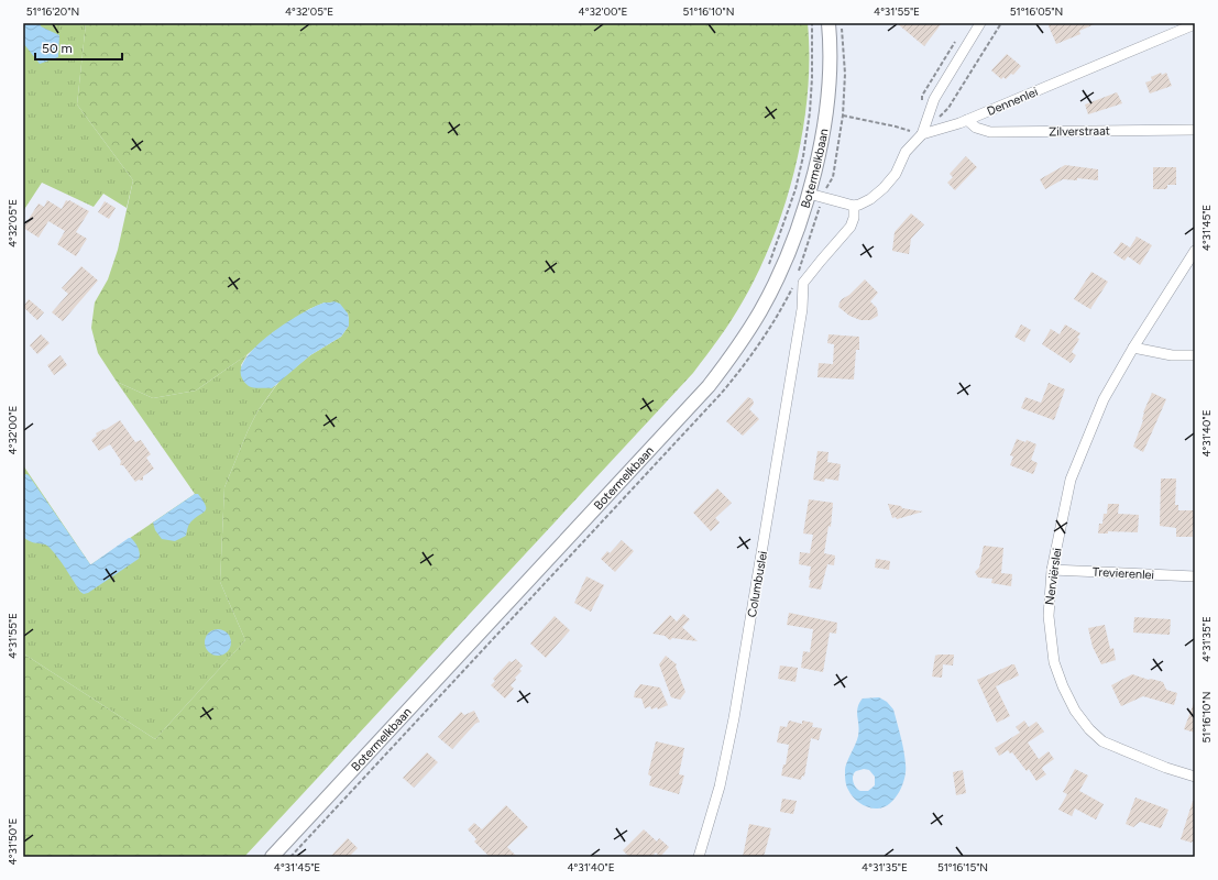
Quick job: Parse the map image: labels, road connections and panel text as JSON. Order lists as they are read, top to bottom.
{
  "streets": {
    "main road": ["Botermelkbaan"],
    "street": [
      "Dennenlei",
      "Zilverstraat",
      "Trevierenlei",
      "Nerviërslei",
      "Columbuslei"
    ]
  },
  "crossings": [
    ["Dennenlei", "Zilverstraat"],
    ["Dennenlei", "Columbuslei"],
    ["Trevierenlei", "Nerviërslei"]
  ],
  "scale_bar": "50 m",
  "coordinates": [
    "51°16'20\"N",
    "4°32'05\"E",
    "4°32'00\"E",
    "51°16'10\"N",
    "4°31'55\"E",
    "51°16'05\"N",
    "4°31'45\"E",
    "4°31'40\"E",
    "4°31'35\"E",
    "4°31'50\"E",
    "51°16'15\"N"
  ]
}
